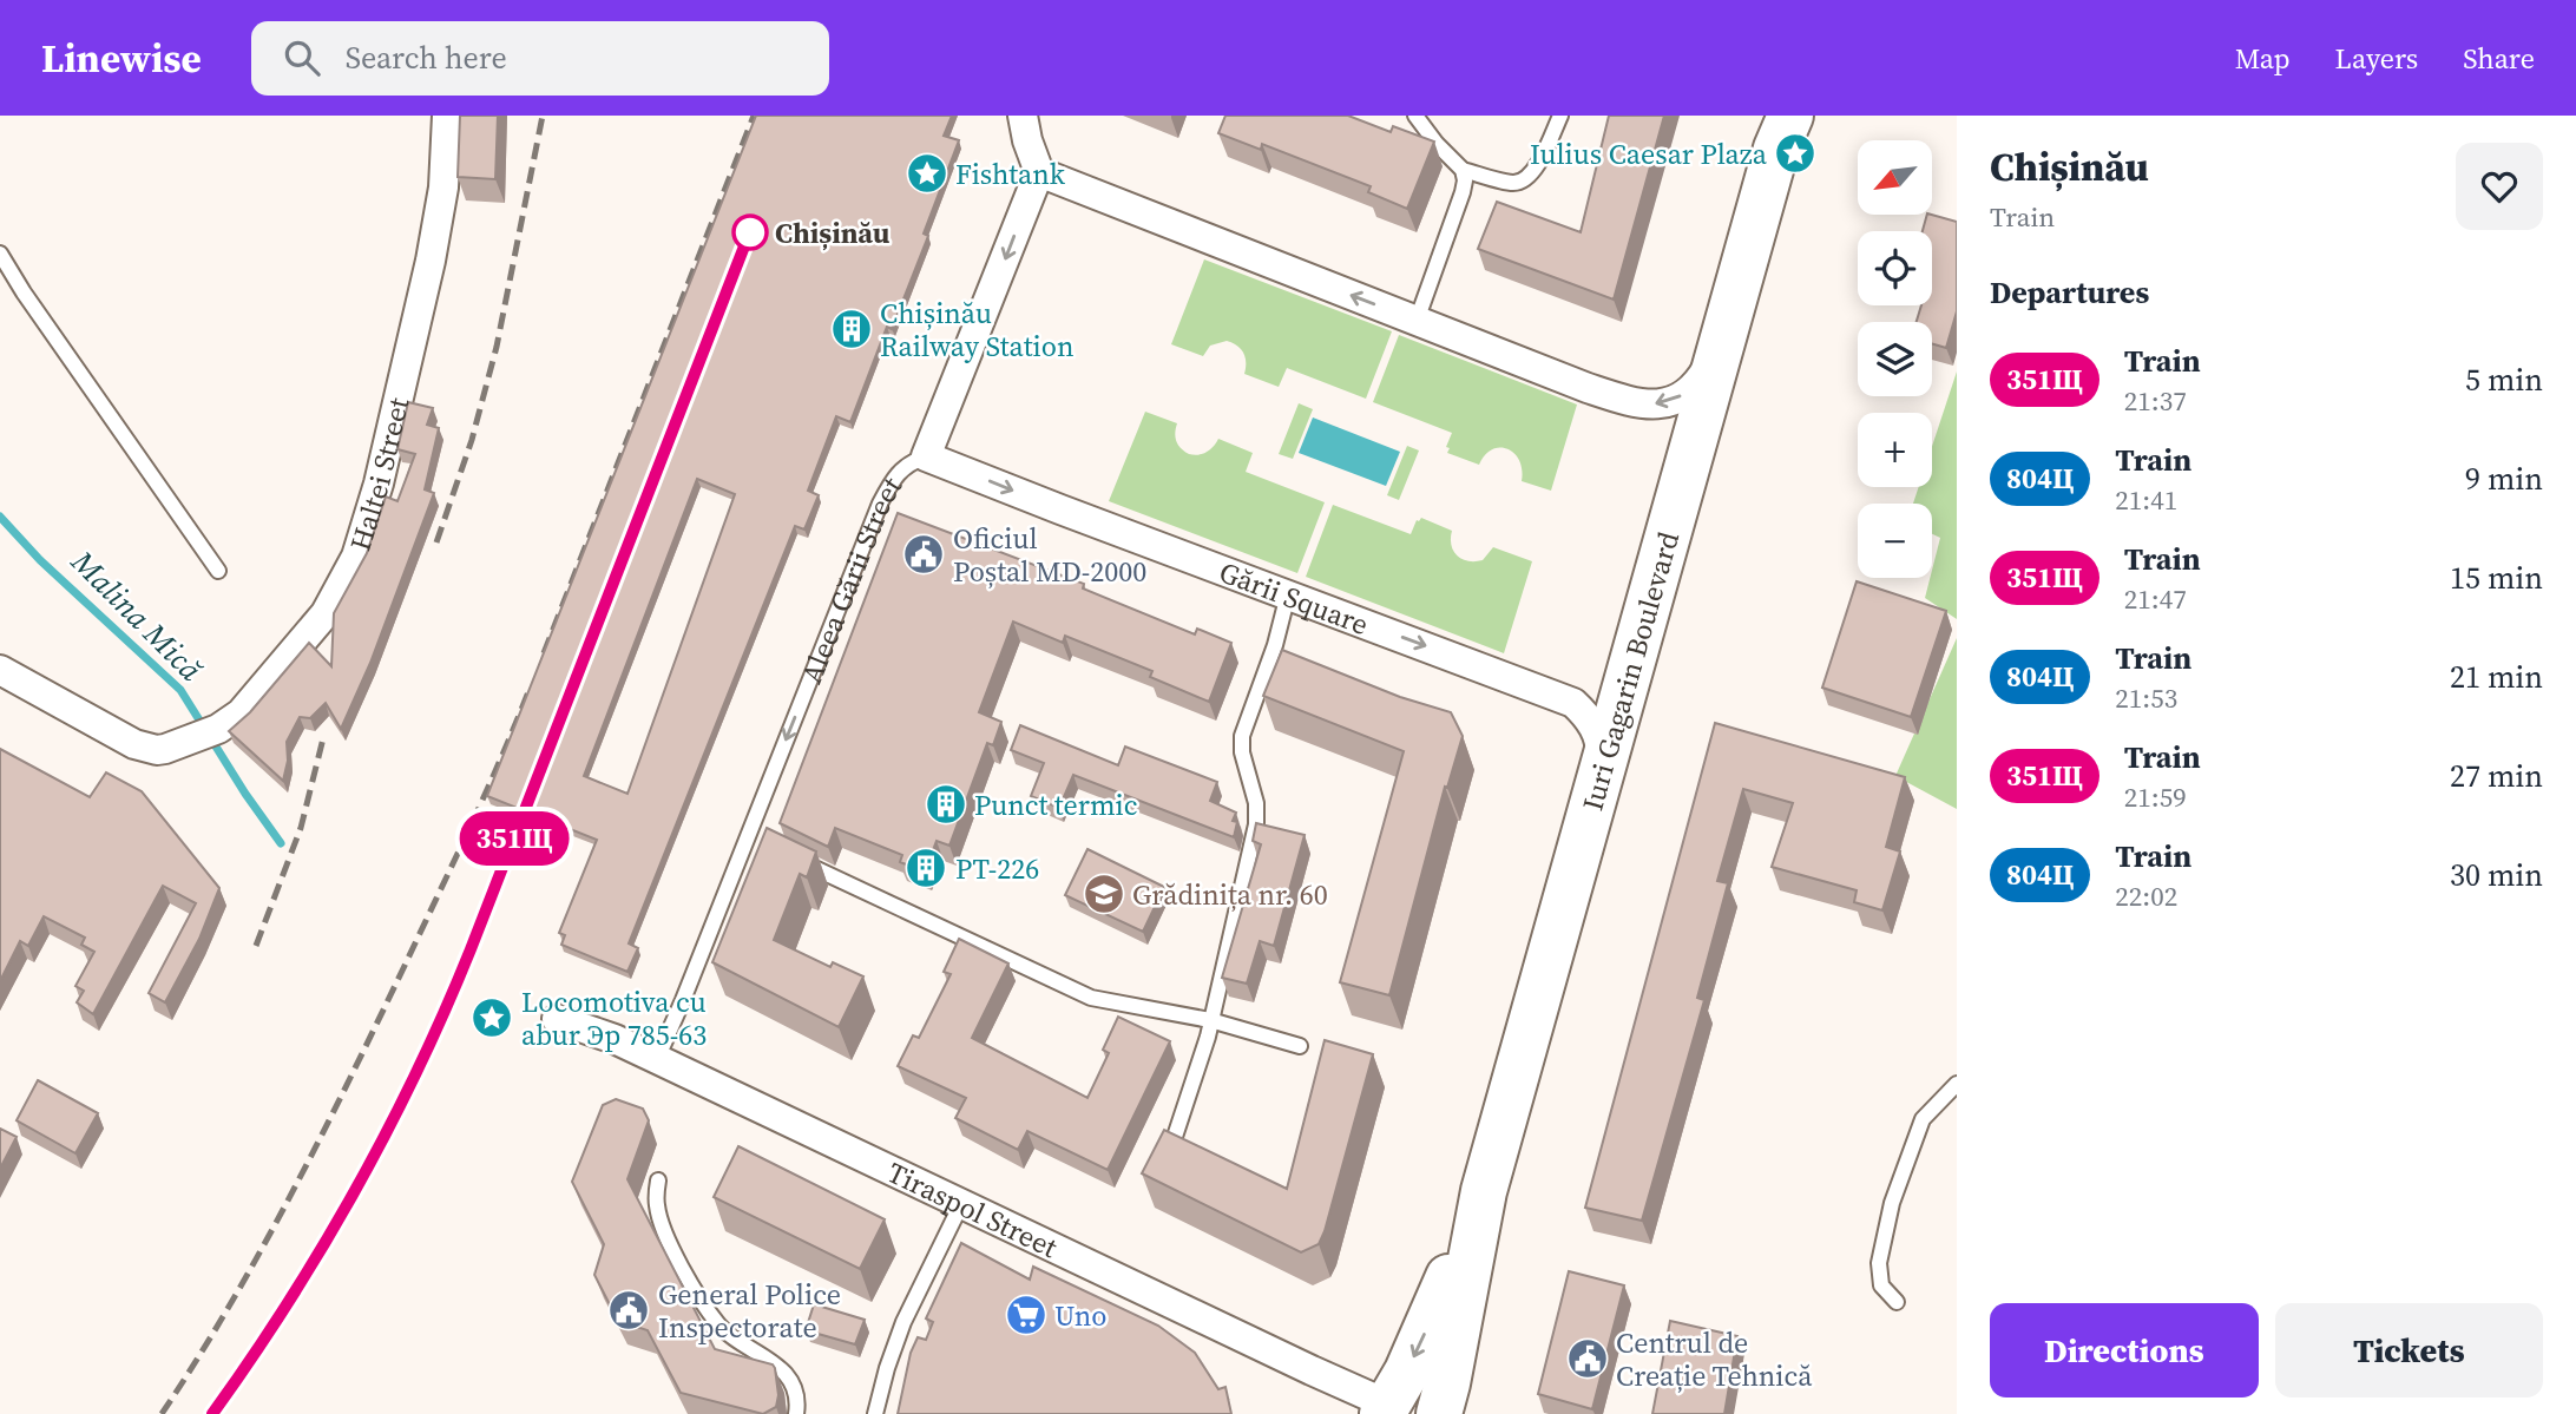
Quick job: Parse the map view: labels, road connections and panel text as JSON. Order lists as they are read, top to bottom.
{
  "streets": {
    "main road": ["Iuri Gagarin Boulevard"],
    "street": [
      "Haltei Street",
      "Aleea Gării Street",
      "Gării Square",
      "Tiraspol Street"
    ]
  },
  "crossings": [
    ["Aleea Gării Street", "Gării Square"],
    ["Aleea Gării Street", "Tiraspol Street"],
    ["Gării Square", "Iuri Gagarin Boulevard"],
    ["Iuri Gagarin Boulevard", "Tiraspol Street"]
  ],
  "one_way": ["Aleea Gării Street", "Gării Square"],
  "water": ["Malina Mică"],
  "places": {
    "place": ["Iulius Caesar Plaza", "Fishtank", "Locomotiva cu abur Эр 785-63"],
    "other": ["Chișinău"],
    "building": ["Chișinău Railway Station", "Punct termic", "PT-226"],
    "public building": ["Oficiul Poștal MD-2000", "General Police Inspectorate", "Centrul de Creație Tehnică"],
    "school or university": ["Grădinița nr. 60"],
    "supermarket": ["Uno"]
  },
  "north": "bottom left",
  "page": {
    "header": "Linewise",
    "search": "Search here",
    "nav": ["Map", "Layers", "Share"],
    "on_map": "351Щ",
    "heading": [
      ["Chișinău", "Train"],
      "Departures"
    ],
    "map_buttons": ["+", "−"],
    "list": [
      {
        "mark": "351Щ",
        "name": "Train",
        "note": "21:37",
        "value": "5 min"
      },
      {
        "mark": "804Ц",
        "name": "Train",
        "note": "21:41",
        "value": "9 min"
      },
      {
        "mark": "351Щ",
        "name": "Train",
        "note": "21:47",
        "value": "15 min"
      },
      {
        "mark": "804Ц",
        "name": "Train",
        "note": "21:53",
        "value": "21 min"
      },
      {
        "mark": "351Щ",
        "name": "Train",
        "note": "21:59",
        "value": "27 min"
      },
      {
        "mark": "804Ц",
        "name": "Train",
        "note": "22:02",
        "value": "30 min"
      }
    ],
    "buttons": ["Directions", "Tickets"]
  }
}
